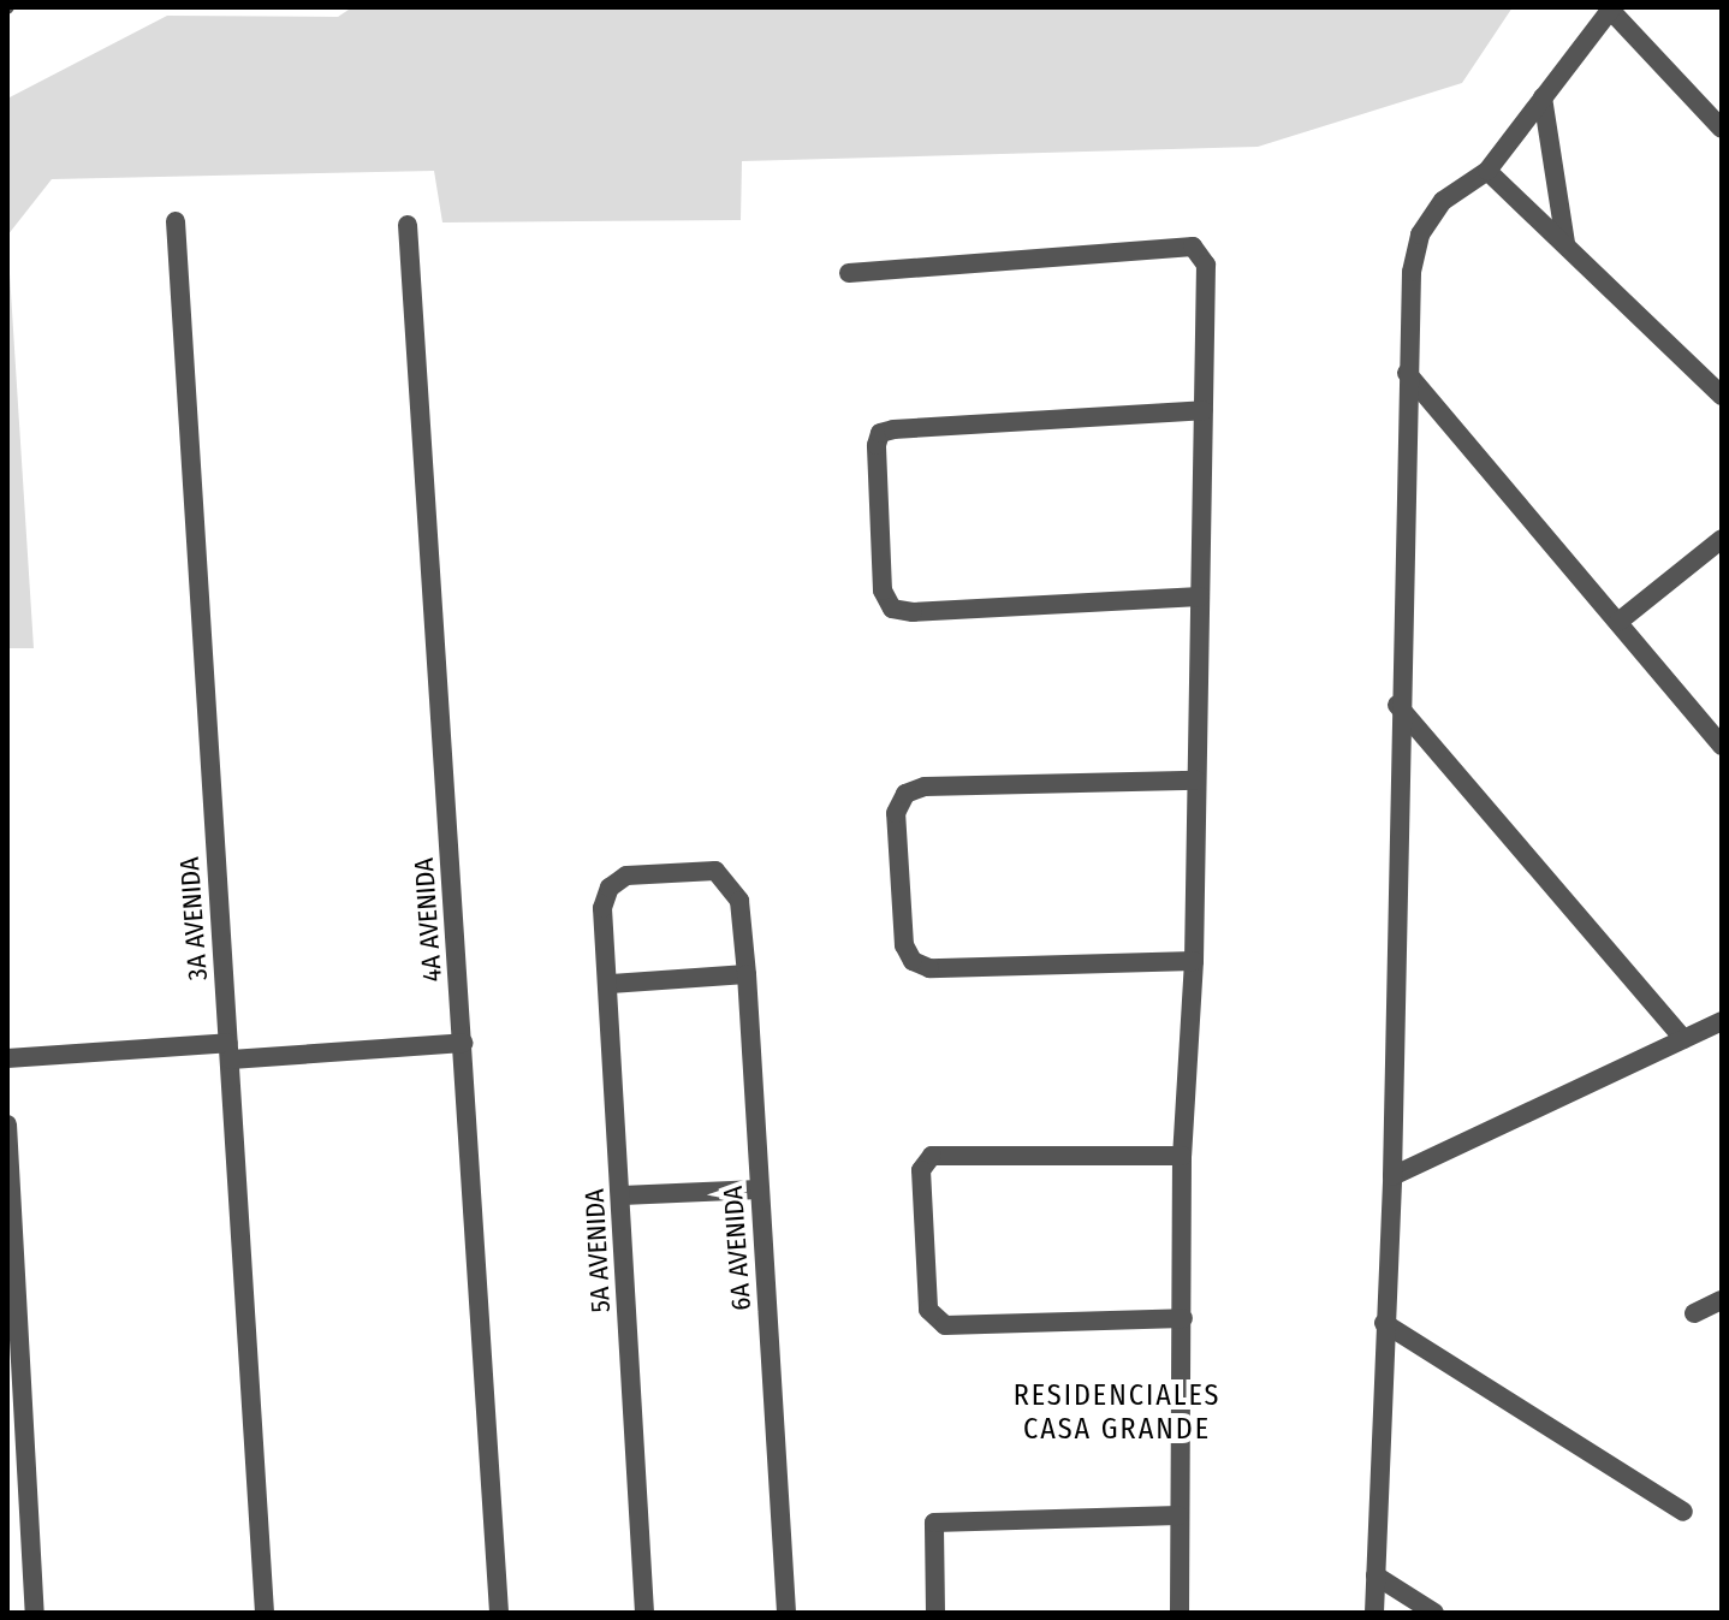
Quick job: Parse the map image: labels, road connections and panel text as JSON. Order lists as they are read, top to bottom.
{
  "streets": {
    "street": [
      "3A AVENIDA",
      "4A AVENIDA",
      "6A AVENIDA",
      "5A AVENIDA"
    ]
  },
  "crossings": [
    ["6A AVENIDA", "5A AVENIDA"]
  ],
  "districts": ["RESIDENCIALES CASA GRANDE"]
}
